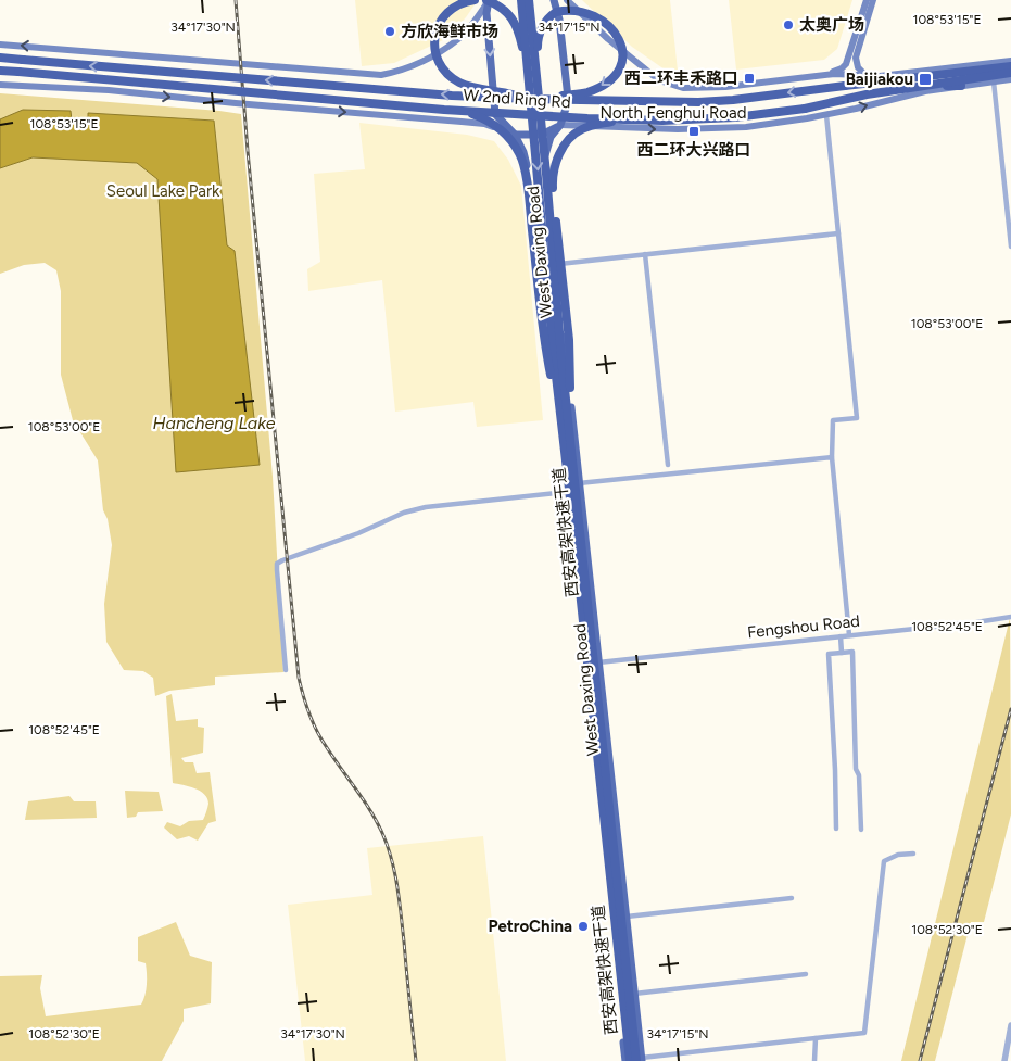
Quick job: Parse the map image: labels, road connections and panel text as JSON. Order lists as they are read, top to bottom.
{
  "streets": {
    "highway": ["W 2nd Ring Rd", "西安高架快速干道"],
    "main road": ["North Fenghui Road", "West Daxing Road"],
    "street": ["Fengshou Road"]
  },
  "crossings": [
    ["W 2nd Ring Rd", "North Fenghui Road"],
    ["North Fenghui Road", "West Daxing Road"],
    ["West Daxing Road", "西安高架快速干道"],
    ["West Daxing Road", "Fengshou Road"]
  ],
  "one_way": ["North Fenghui Road"],
  "water": ["Hancheng Lake"],
  "parks": ["Seoul Lake Park"],
  "places": {
    "other": ["太奥广场", "方欣海鲜市场", "PetroChina"],
    "transit": ["西二环丰禾路口", "Baijiakou", "西二环大兴路口"]
  },
  "coordinates": [
    "108°53'15\"E",
    "34°17'30\"N",
    "34°17'15\"N",
    "108°53'00\"E",
    "108°52'45\"E",
    "108°52'30\"E"
  ]
}
